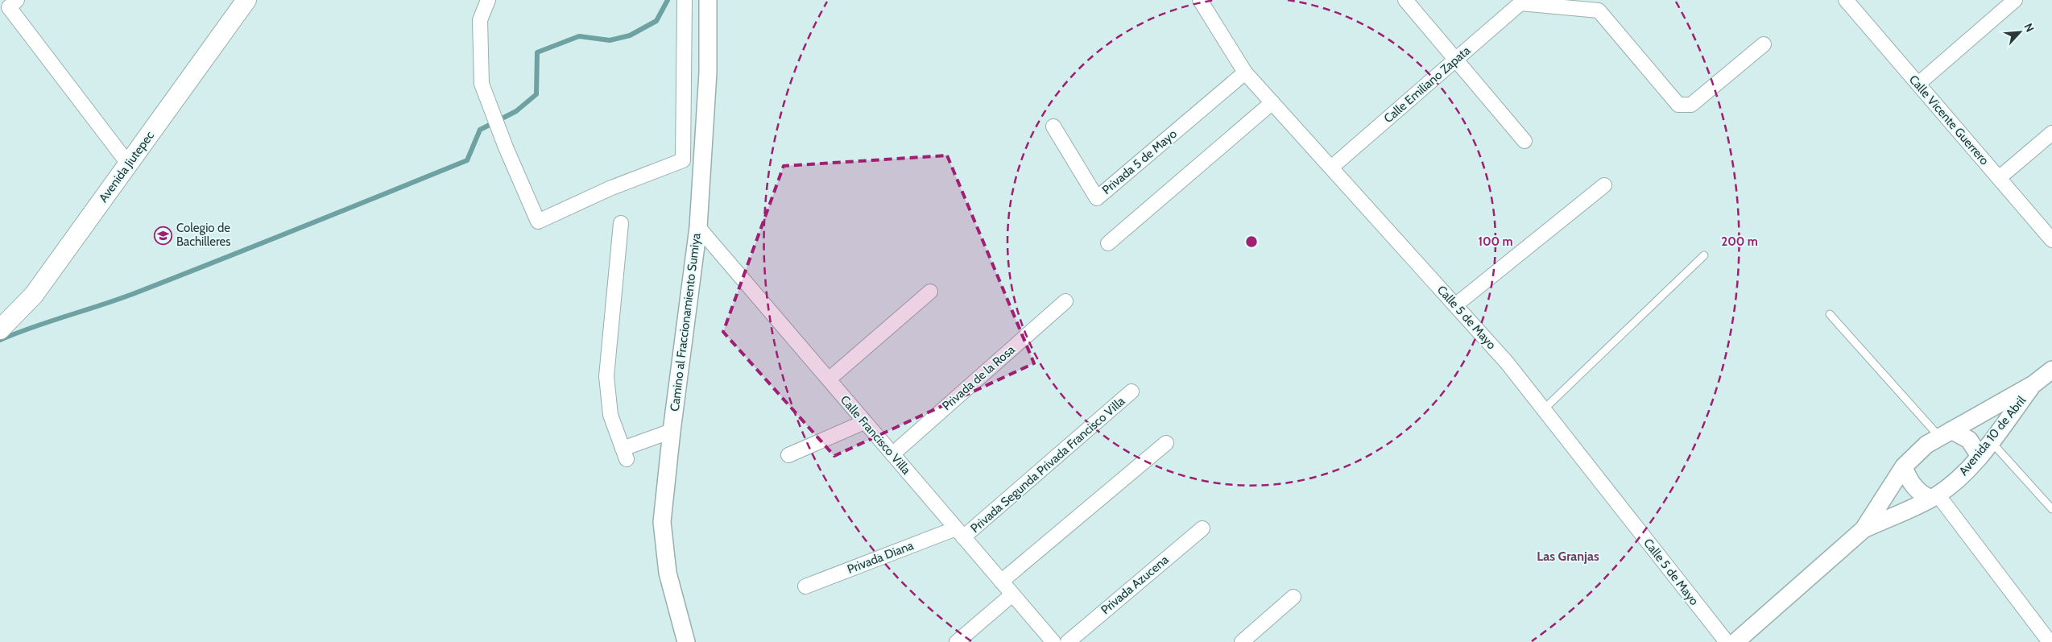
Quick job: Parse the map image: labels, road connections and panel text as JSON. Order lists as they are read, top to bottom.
{
  "streets": {
    "main road": ["Avenida Jiutepec"],
    "street": [
      "Calle Emiliano Zapata",
      "Calle Vicente Guerrero",
      "Privada 5 de Mayo",
      "Calle 5 de Mayo",
      "Camino al Fraccionamiento Sumiya",
      "Privada de la Rosa",
      "Calle Francisco Villa",
      "Avenida 10 de Abril",
      "Privada Segunda Privada Francisco Villa",
      "Privada Diana",
      "Privada Azucena"
    ]
  },
  "crossings": [
    ["Calle Emiliano Zapata", "Calle 5 de Mayo"],
    ["Privada 5 de Mayo", "Calle 5 de Mayo"],
    ["Camino al Fraccionamiento Sumiya", "Calle Francisco Villa"],
    ["Privada de la Rosa", "Calle Francisco Villa"],
    ["Calle Francisco Villa", "Privada Segunda Privada Francisco Villa"],
    ["Calle Francisco Villa", "Privada Diana"],
    ["Privada Segunda Privada Francisco Villa", "Privada Diana"]
  ],
  "districts": ["Las Granjas"],
  "places": {
    "school or university": ["Colegio de Bachilleres"]
  },
  "north": "top right",
  "rings": ["100 m", "200 m"]
}
